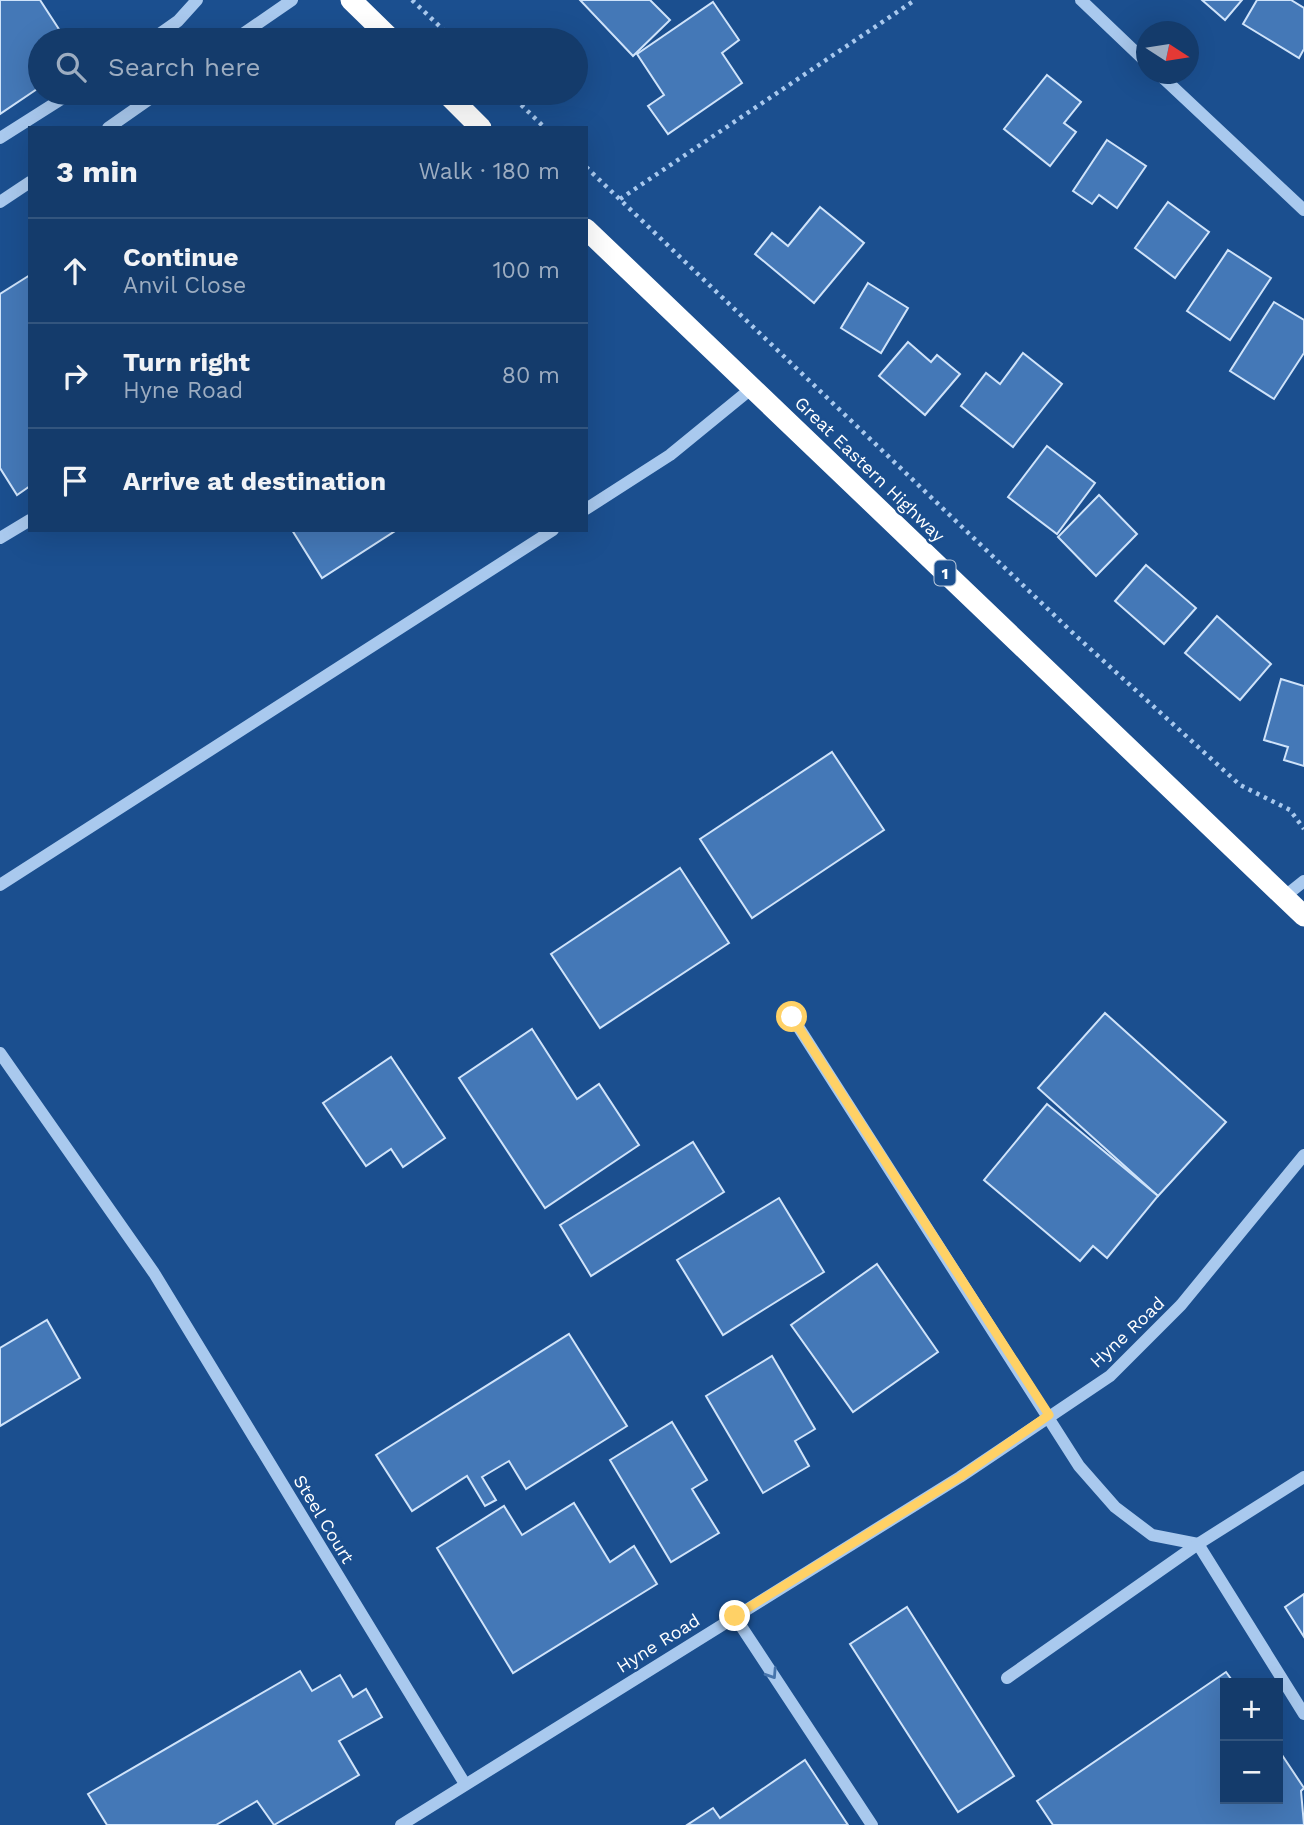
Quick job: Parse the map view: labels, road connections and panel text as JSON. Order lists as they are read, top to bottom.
{
  "streets": {
    "highway": ["Great Eastern Highway", "1"],
    "street": ["Hyne Road", "Steel Court"]
  },
  "crossings": [
    ["Hyne Road", "Steel Court"]
  ],
  "north": "right",
  "page": {
    "search": "Search here",
    "heading": ["3 min", "Walk · 180 m"],
    "list": [
      ["Continue", "Anvil Close", "100 m"],
      ["Turn right", "Hyne Road", "80 m"],
      "Arrive at destination"
    ],
    "map_buttons": ["+", "−"]
  }
}
